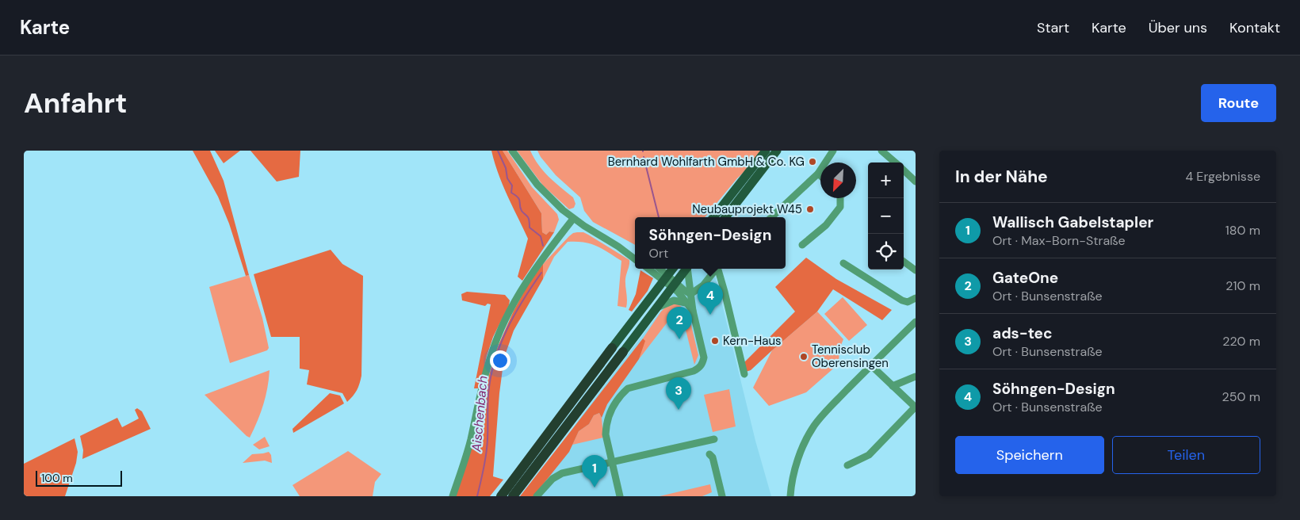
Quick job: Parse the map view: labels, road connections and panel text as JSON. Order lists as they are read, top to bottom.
{
  "water": ["Aischenbach"],
  "places": [
    "Bernhard Wohlfarth GmbH & Co. KG",
    "Neubauprojekt W45",
    "Kern-Haus",
    "Tennisclub Oberensingen"
  ],
  "scale_bar": "100 m",
  "north": "bottom left",
  "page": {
    "header": "Karte",
    "nav": [
      "Start",
      "Karte",
      "Über uns",
      "Kontakt"
    ],
    "buttons": [
      "Route",
      ["Speichern", "Teilen"]
    ],
    "title": "Anfahrt",
    "heading": ["In der Nähe", "4 Ergebnisse"],
    "map_buttons": ["+", "−"],
    "list": [
      {
        "mark": "1",
        "name": "Wallisch Gabelstapler",
        "note": "Ort · Max-Born-Straße",
        "value": "180 m"
      },
      {
        "mark": "2",
        "name": "GateOne",
        "note": "Ort · Bunsenstraße",
        "value": "210 m"
      },
      {
        "mark": "3",
        "name": "ads-tec",
        "note": "Ort · Bunsenstraße",
        "value": "220 m"
      },
      {
        "mark": "4",
        "name": "Söhngen-Design",
        "note": "Ort · Bunsenstraße",
        "value": "250 m"
      }
    ],
    "popup": ["Söhngen-Design", "Ort"],
    "pins": [
      "4",
      "2",
      "3",
      "1"
    ],
    "scale": "100 m"
  }
}
